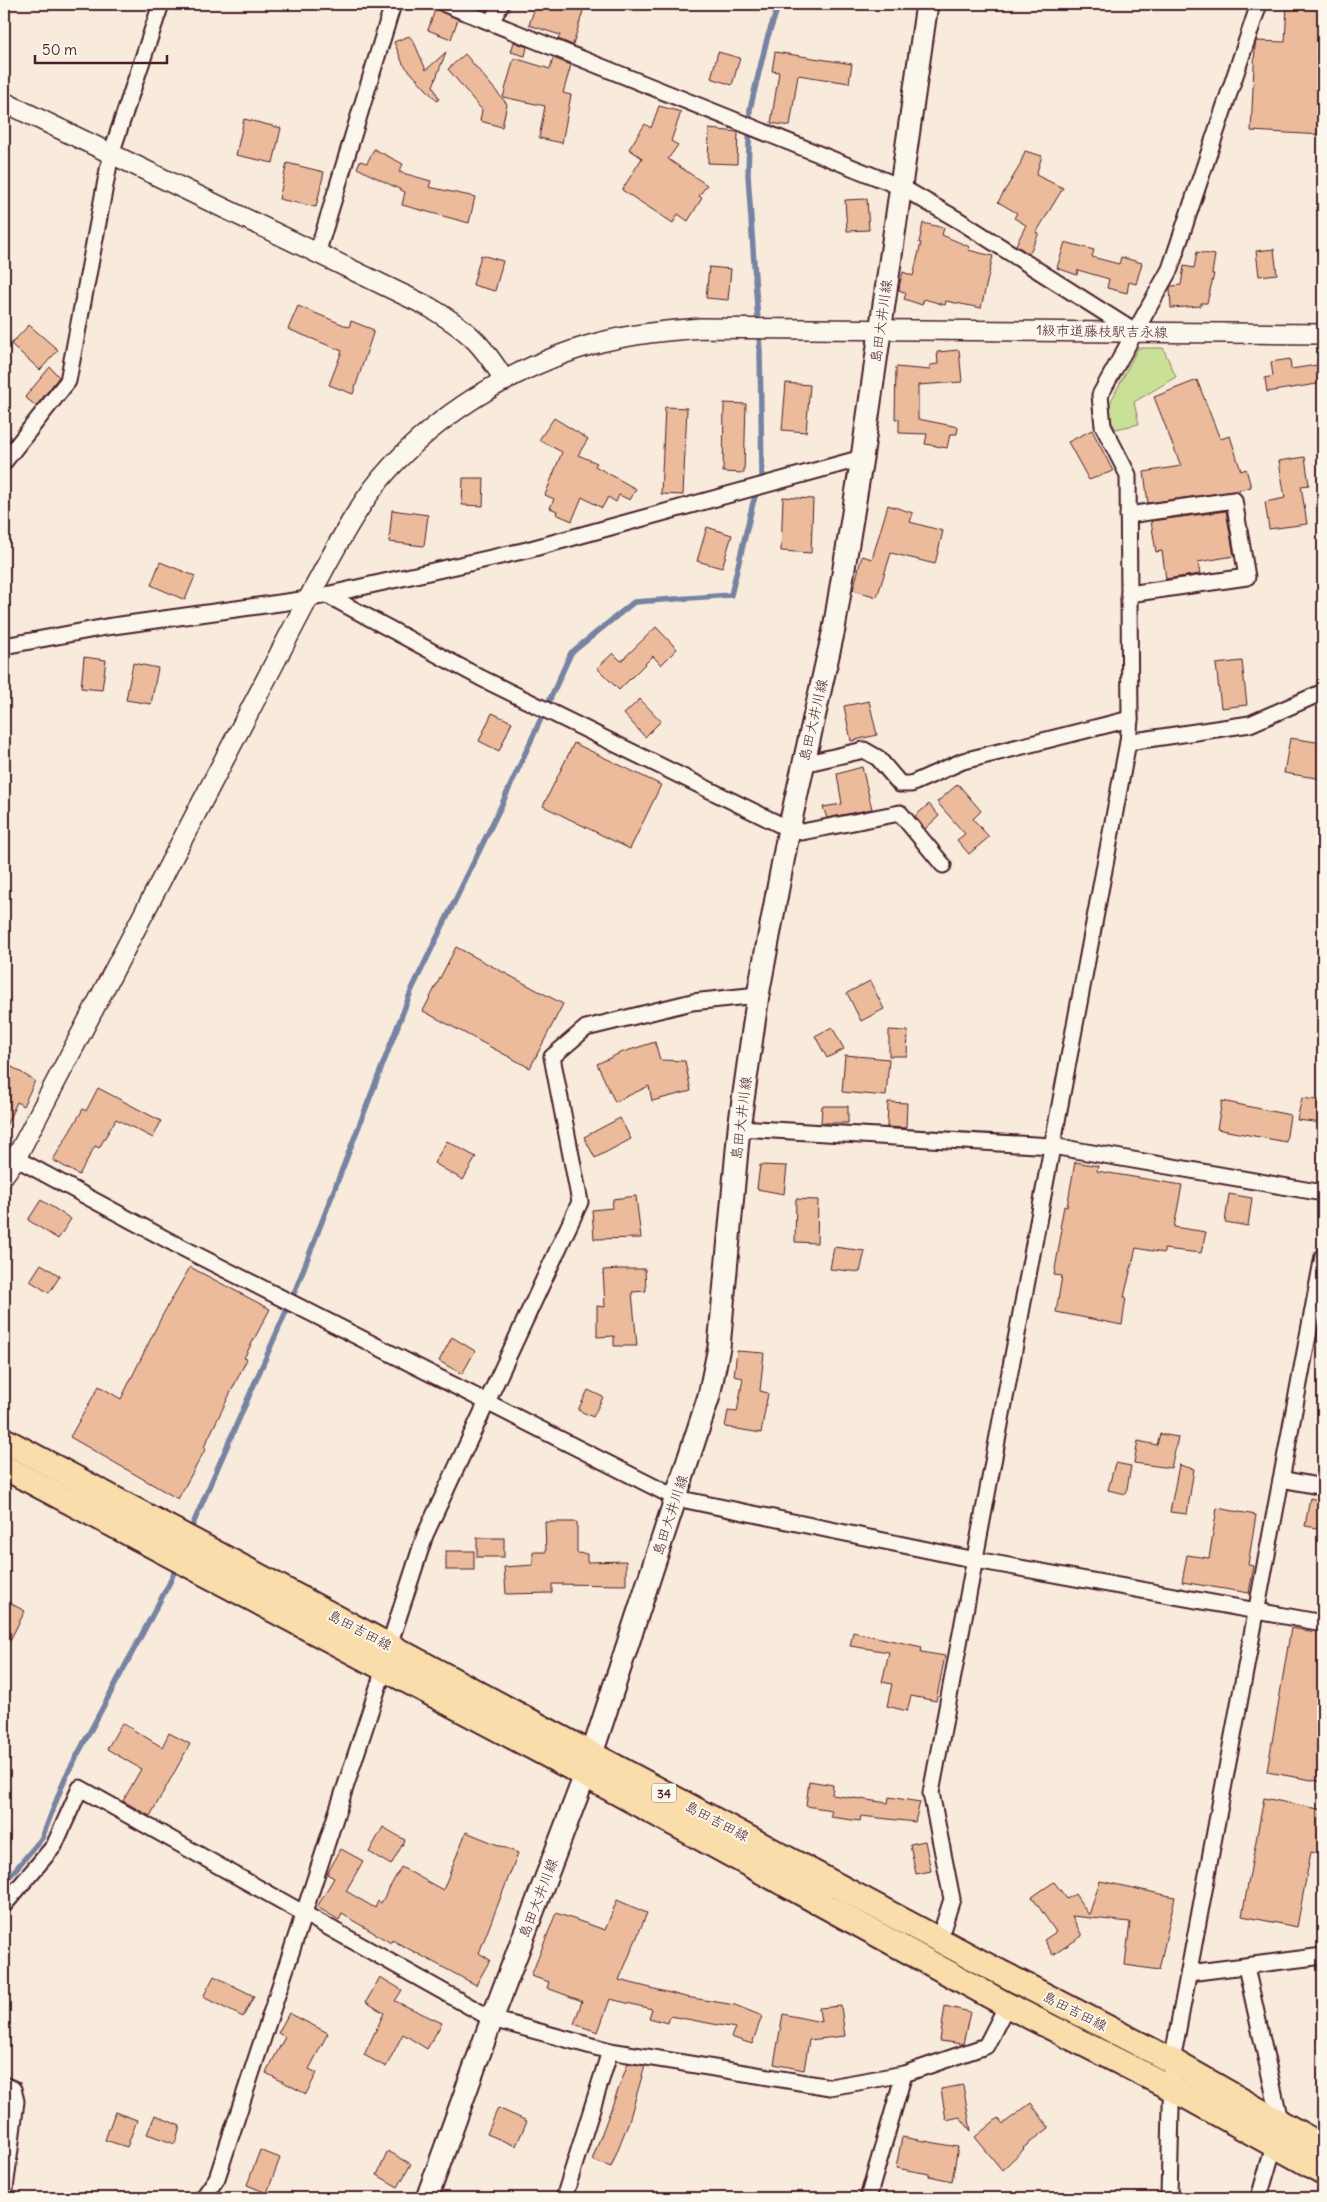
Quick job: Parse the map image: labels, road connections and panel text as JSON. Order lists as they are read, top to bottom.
{
  "streets": {
    "main road": ["島田大井川線", "島田吉田線", "34"],
    "street": ["1級市道藤枝駅吉永線"]
  },
  "crossings": [
    ["島田大井川線", "1級市道藤枝駅吉永線"],
    ["島田大井川線", "島田吉田線"]
  ],
  "scale_bar": "50 m"
}
